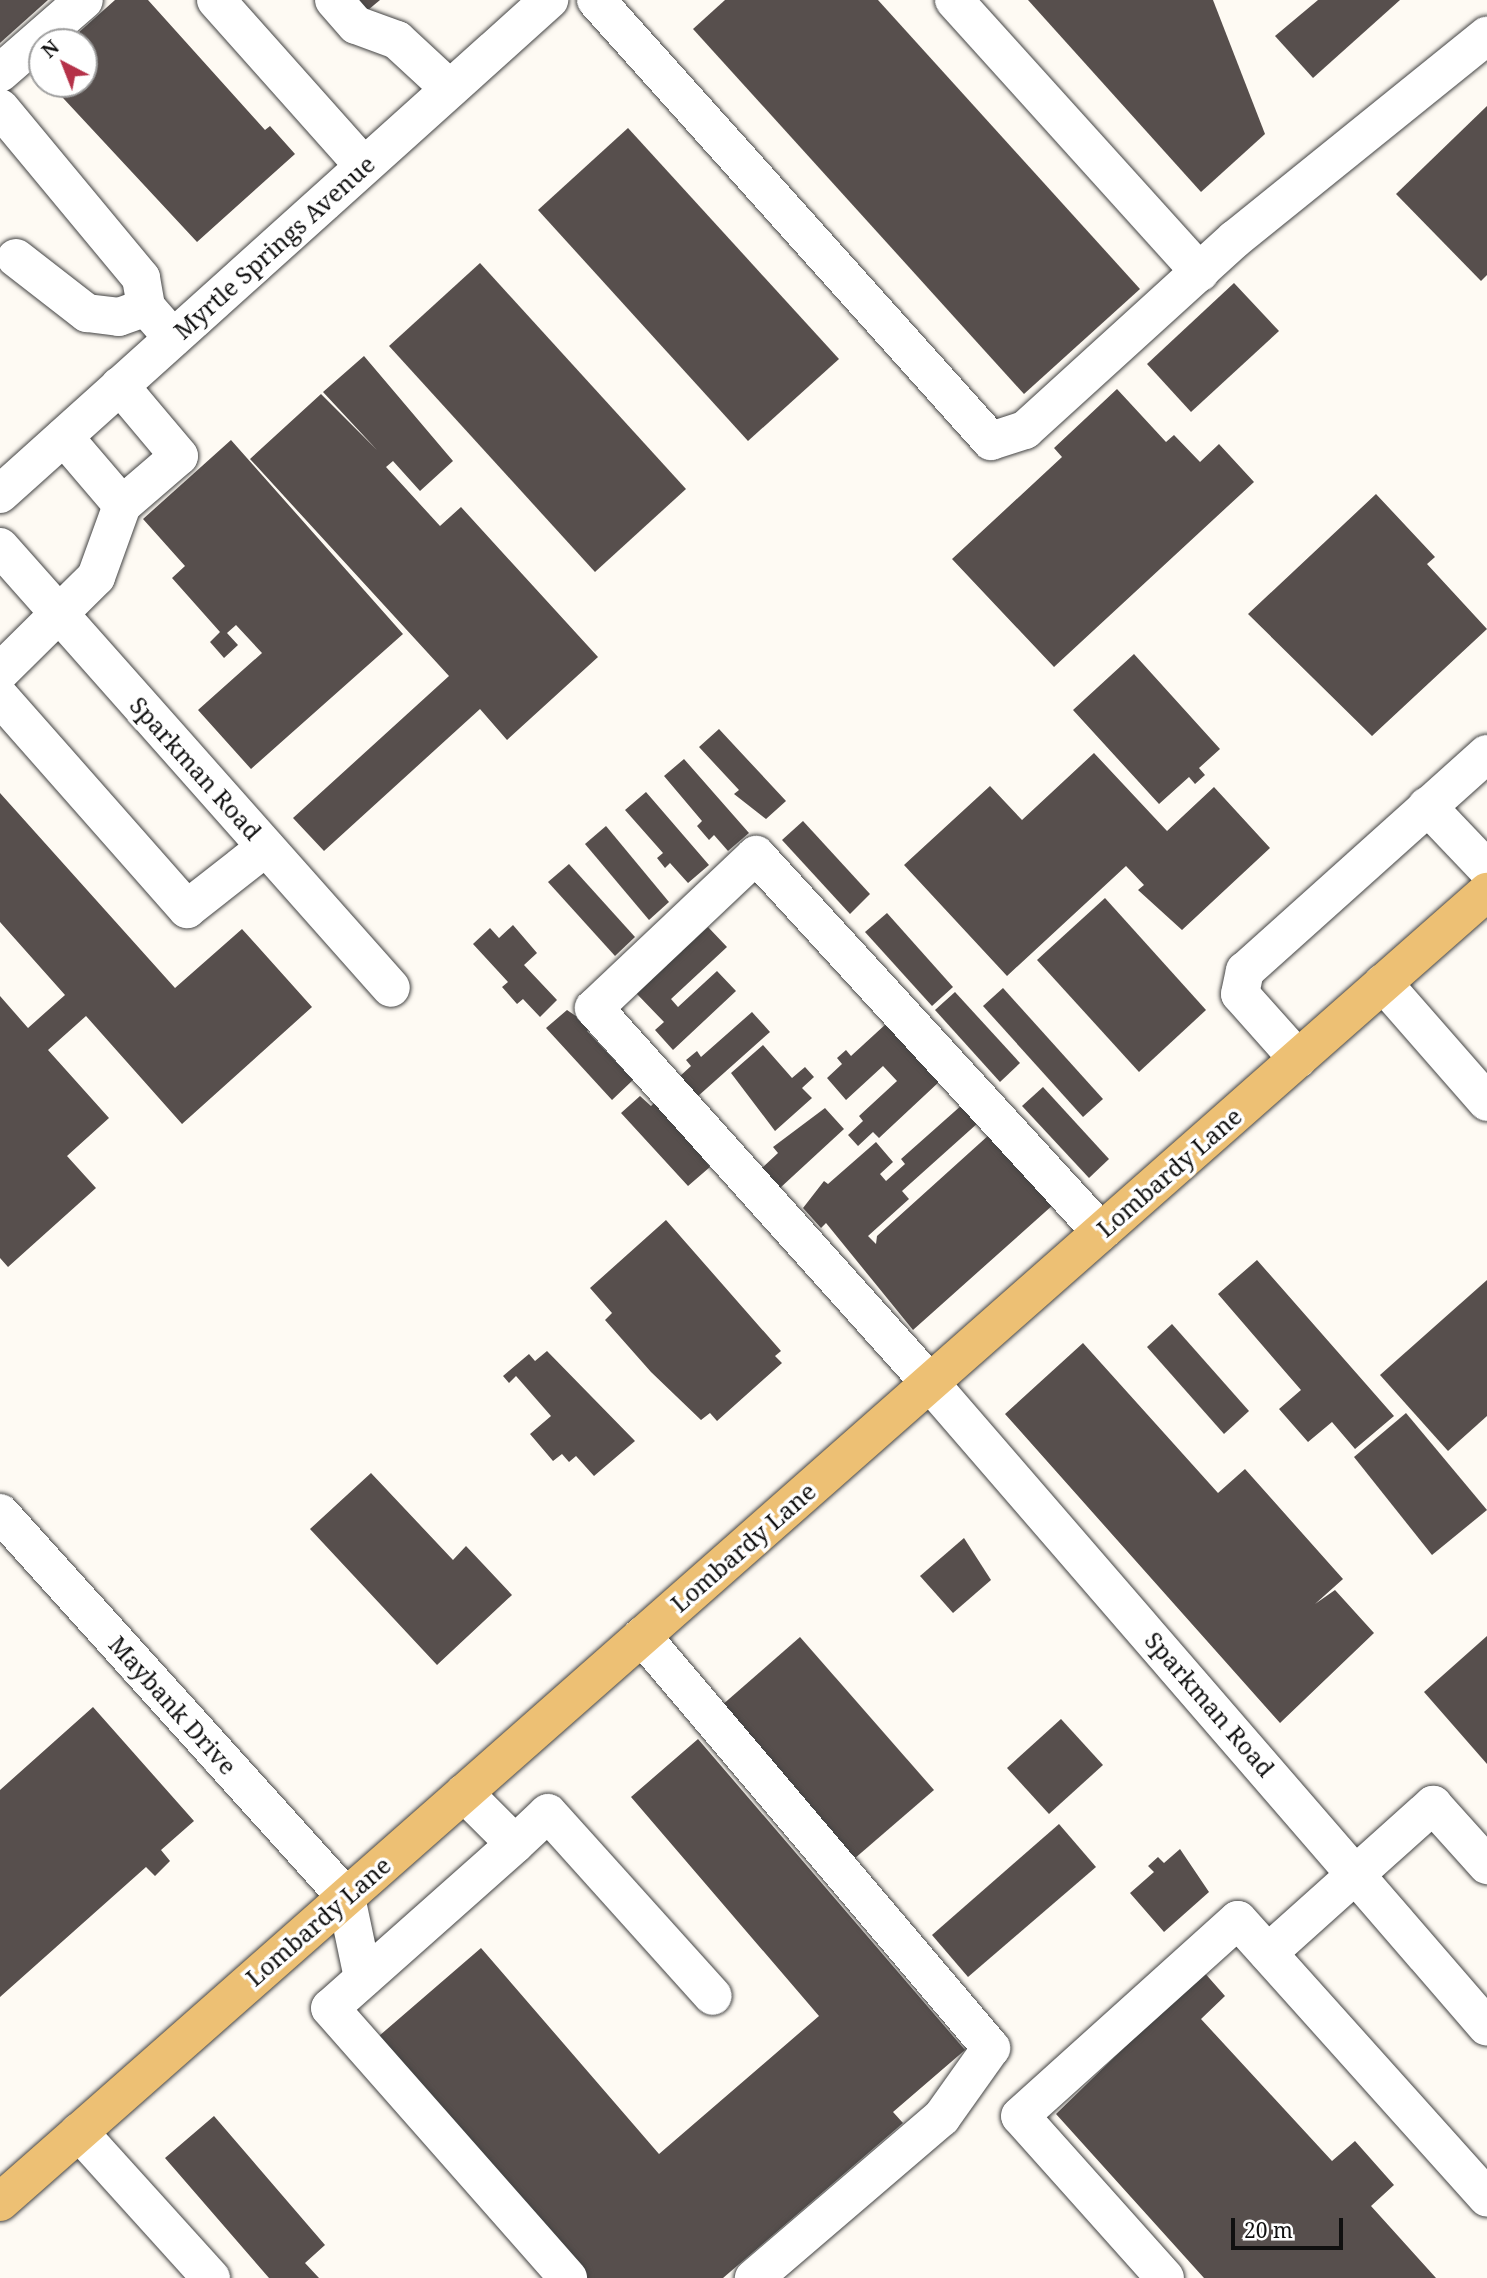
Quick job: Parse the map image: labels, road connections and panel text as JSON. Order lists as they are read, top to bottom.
{
  "streets": {
    "main road": ["Lombardy Lane"],
    "street": ["Myrtle Springs Avenue", "Sparkman Road", "Maybank Drive"]
  },
  "crossings": [
    ["Sparkman Road", "Lombardy Lane"],
    ["Lombardy Lane", "Maybank Drive"]
  ],
  "scale_bar": "20 m",
  "north": "top left"
}
